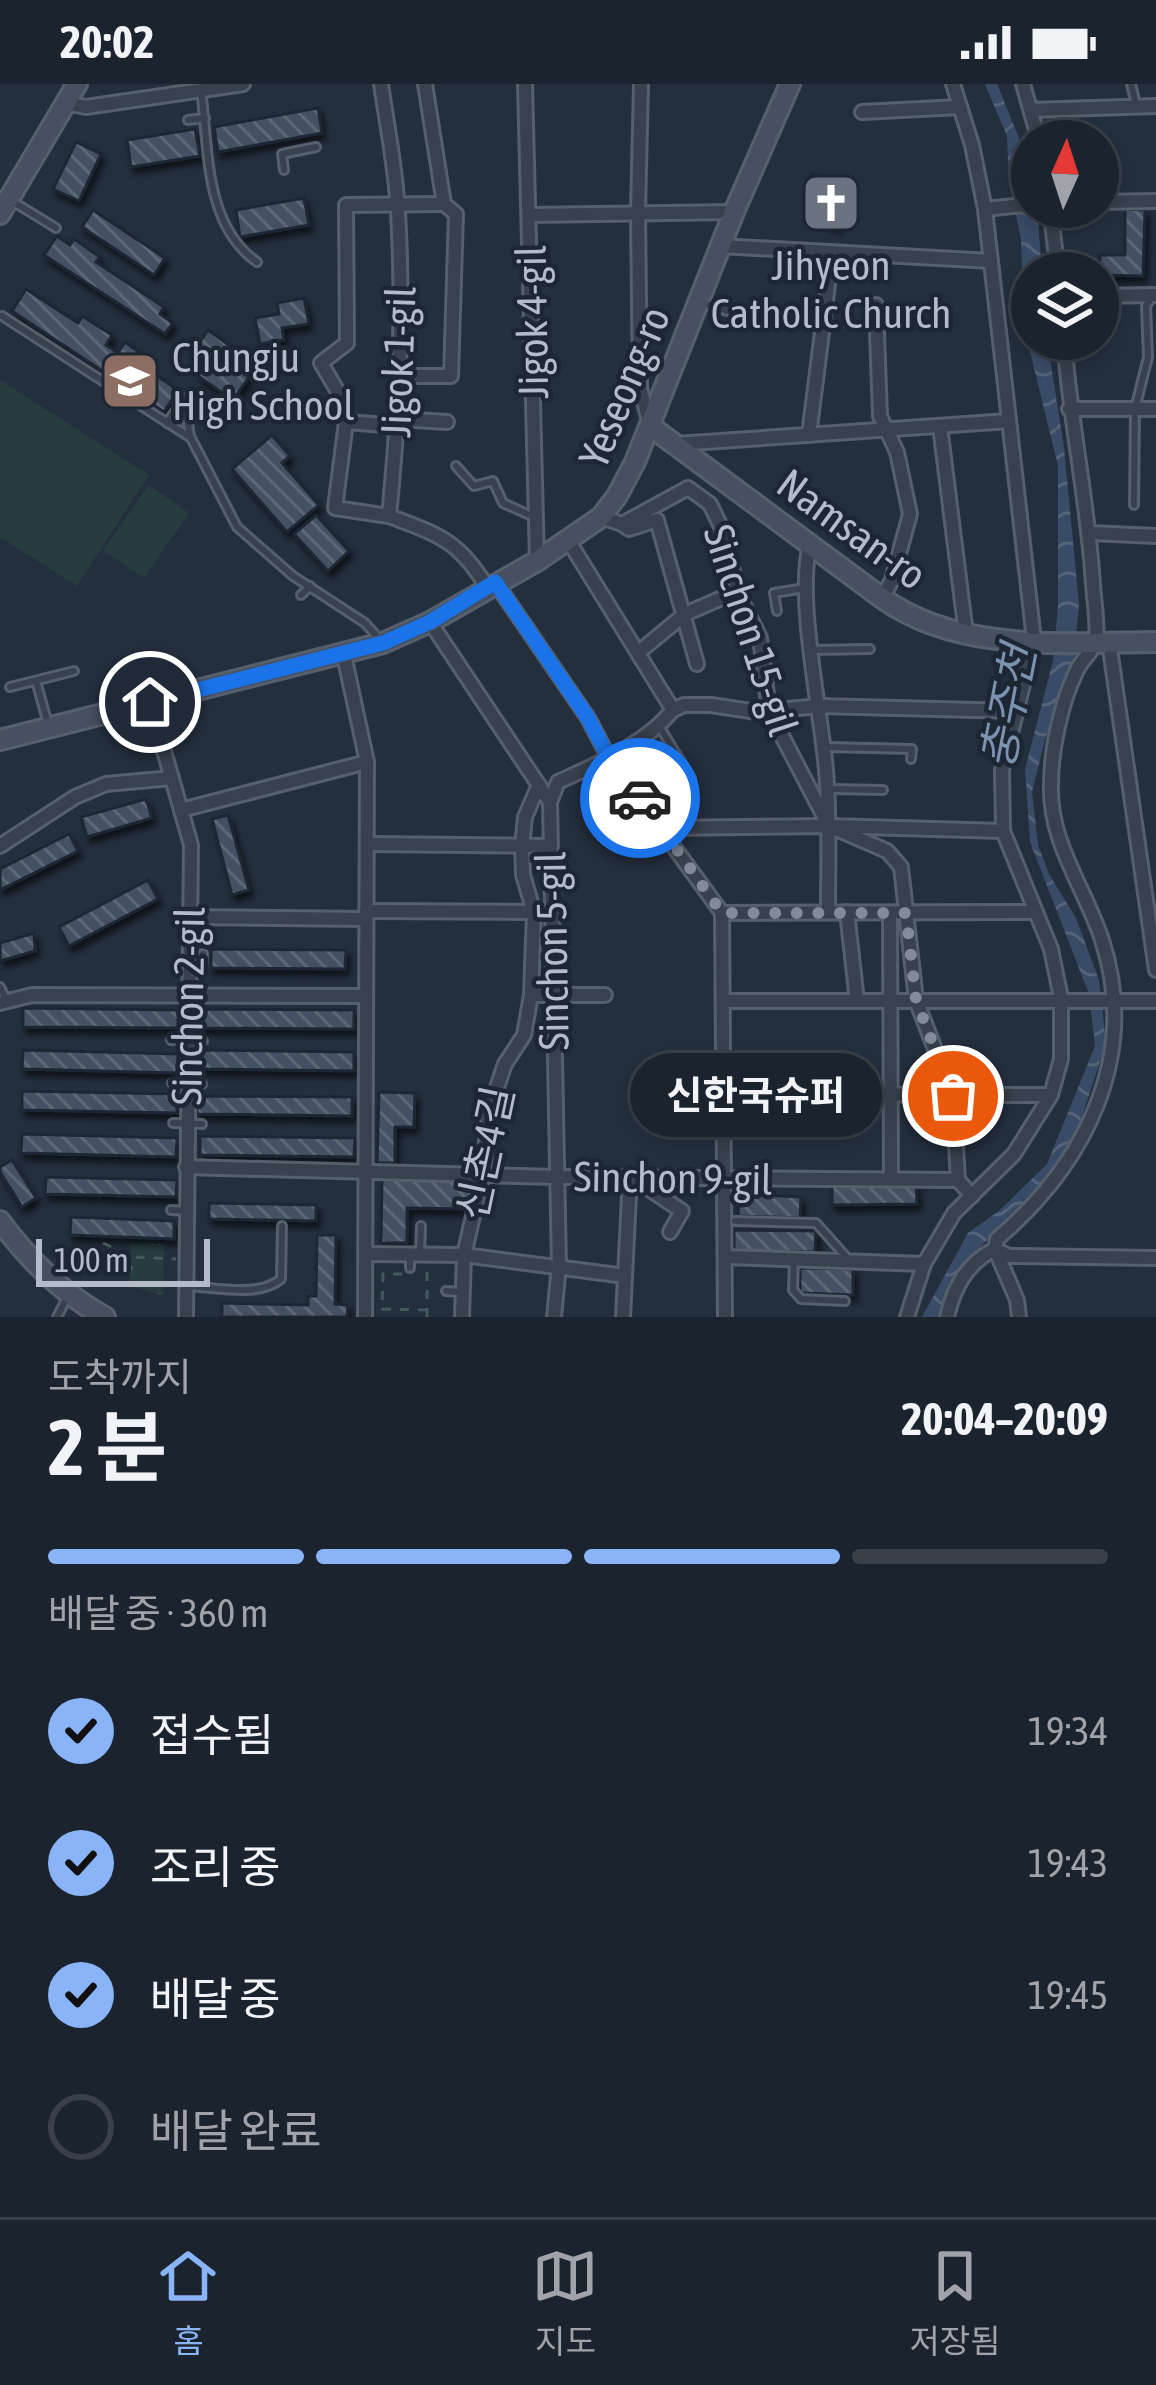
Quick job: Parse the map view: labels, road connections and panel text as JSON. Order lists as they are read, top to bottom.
{
  "streets": {
    "main road": ["Yeseong-ro", "Namsan-ro"],
    "street": [
      "Jigok 4-gil",
      "Jigok 1-gil",
      "Sinchon 15-gil",
      "Sinchon 5-gil",
      "Sinchon 2-gil",
      "신촌4길",
      "Sinchon 9-gil"
    ]
  },
  "crossings": [
    ["Jigok 4-gil", "Yeseong-ro"],
    ["Yeseong-ro", "Namsan-ro"],
    ["Yeseong-ro", "Sinchon 5-gil"],
    ["Yeseong-ro", "Sinchon 2-gil"],
    ["Sinchon 5-gil", "신촌4길"],
    ["Sinchon 5-gil", "Sinchon 9-gil"],
    ["Sinchon 2-gil", "Sinchon 9-gil"],
    ["신촌4길", "Sinchon 9-gil"]
  ],
  "water": ["충주천"],
  "places": {
    "church": ["Jihyeon Catholic Church"],
    "school or university": ["Chungju High School"],
    "other": ["신한국슈퍼"]
  },
  "scale_bar": "100 m",
  "north": "top",
  "page": {
    "status": "20:02",
    "bubble": "신한국슈퍼",
    "scale": "100 m",
    "heading": ["2 분", "도착까지", "20:04–20:09"],
    "bar": "배달 중 · 360 m",
    "list": [
      ["접수됨", "19:34"],
      ["조리 중", "19:43"],
      ["배달 중", "19:45"],
      "배달 완료"
    ],
    "tabs": ["홈", "지도", "저장됨"]
  }
}
